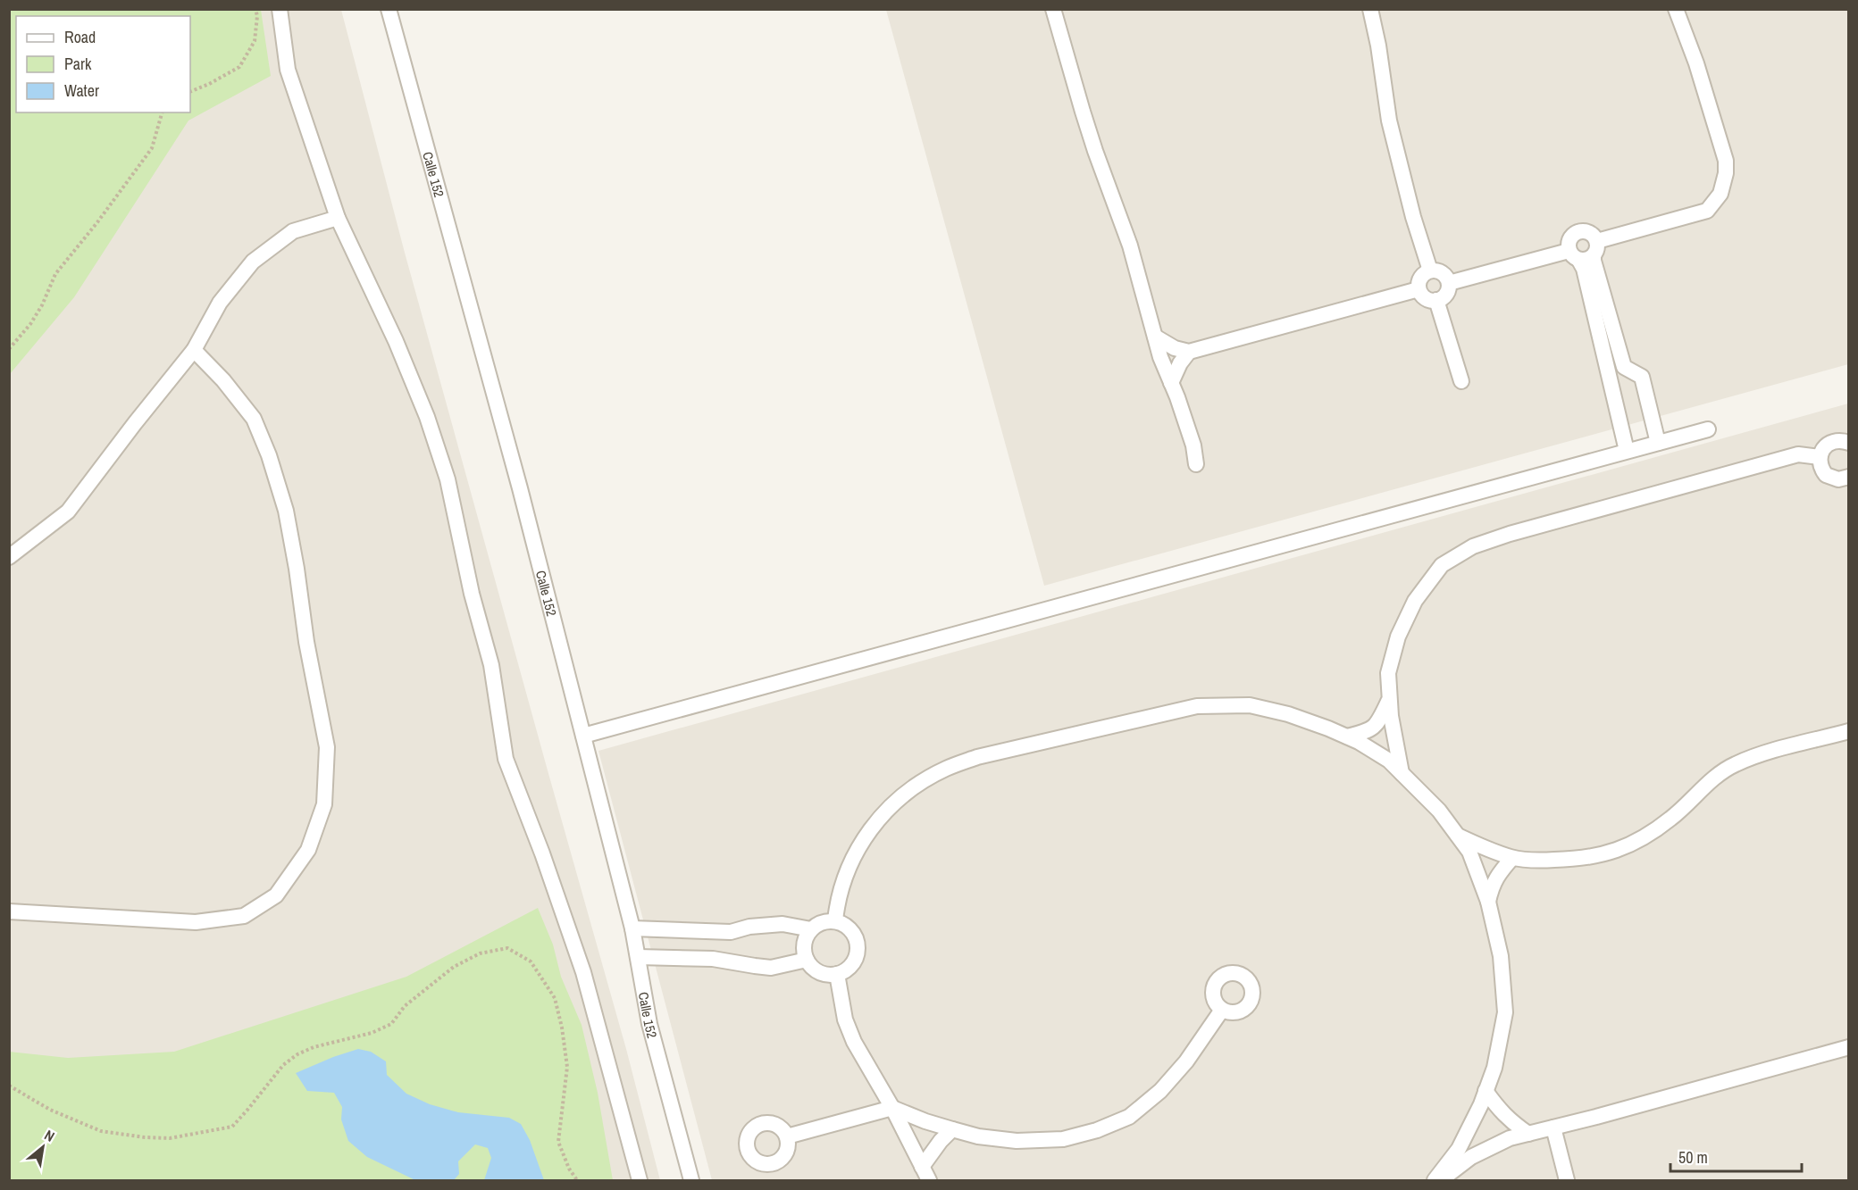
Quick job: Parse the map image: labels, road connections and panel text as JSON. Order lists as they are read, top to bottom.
{
  "streets": {
    "street": ["Calle 152"]
  },
  "legend": ["Road", "Park", "Water"],
  "scale_bar": "50 m",
  "north": "top right"
}
